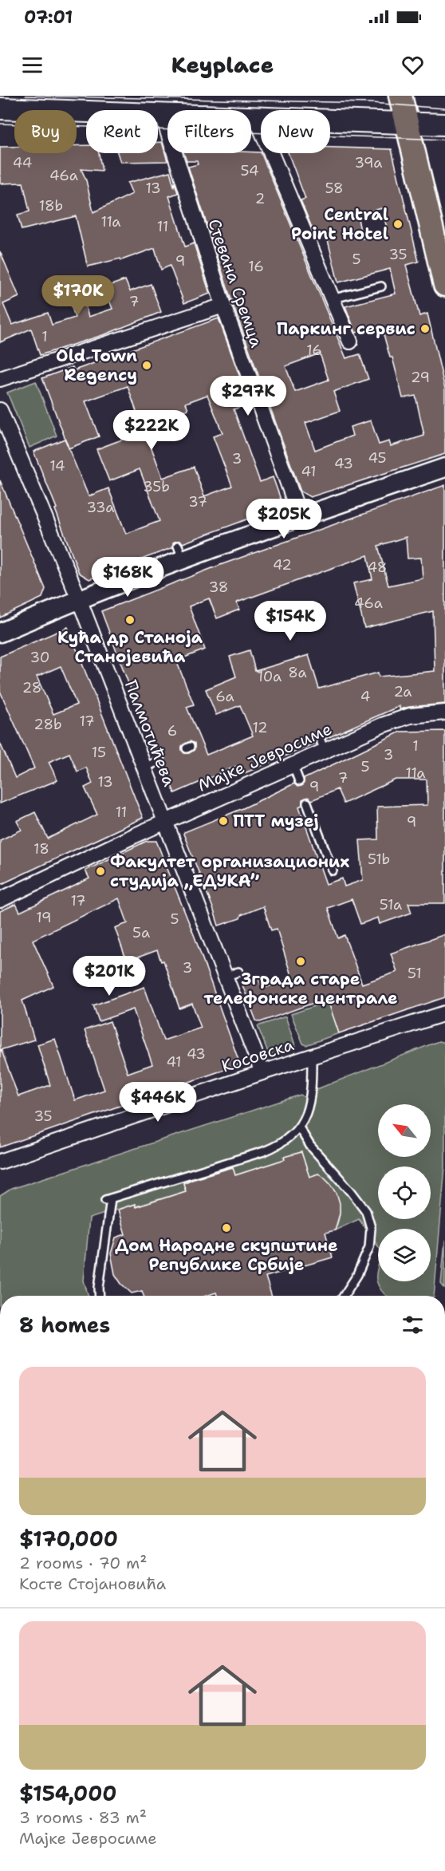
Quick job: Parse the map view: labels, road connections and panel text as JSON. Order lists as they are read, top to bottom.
{
  "streets": {
    "street": [
      "Стевана Сремца",
      "Палмотићева",
      "Мајке Јевросиме",
      "Косовска"
    ]
  },
  "crossings": [
    ["Палмотићева", "Мајке Јевросиме"],
    ["Палмотићева", "Косовска"]
  ],
  "places": [
    "Central Point Hotel",
    "Паркинг сервис",
    "Old Town Regency",
    "Кућа др Станоја Станојевића",
    "ПТТ музеј",
    "Факултет организационих студија „ЕДУКА”",
    "Зграда старе телефонске централе",
    "Дом Народне скупштине Републике Србије"
  ],
  "house_numbers": [
    "44",
    "39a",
    "54",
    "46a",
    "13",
    "58",
    "2",
    "18b",
    "11a",
    "11",
    "35",
    "5",
    "9",
    "16",
    "7",
    "1",
    "16",
    "29",
    "45",
    "3",
    "43",
    "14",
    "41",
    "35b",
    "37",
    "33a",
    "42",
    "48",
    "38",
    "46a",
    "30",
    "8a",
    "10a",
    "28",
    "2a",
    "6a",
    "4",
    "17",
    "28b",
    "12",
    "6",
    "1",
    "15",
    "3",
    "5",
    "11a",
    "7",
    "13",
    "9",
    "11",
    "9",
    "18",
    "51b",
    "17",
    "51a",
    "19",
    "5",
    "5a",
    "3",
    "51",
    "43",
    "41",
    "35"
  ],
  "north": "top left",
  "page": {
    "status": "07:01",
    "header": "Keyplace",
    "chip": [
      "Buy",
      "Rent",
      "Filters",
      "New"
    ],
    "price": [
      "$170K",
      "$297K",
      "$222K",
      "$205K",
      "$168K",
      "$154K",
      "$201K",
      "$446K"
    ],
    "heading": "8 homes",
    "list": [
      {
        "name": "$170,000",
        "note": "2 rooms · 70 m² · Косте Стојановића"
      },
      {
        "name": "$154,000",
        "note": "3 rooms · 83 m² · Мајке Јевросиме"
      }
    ]
  }
}
